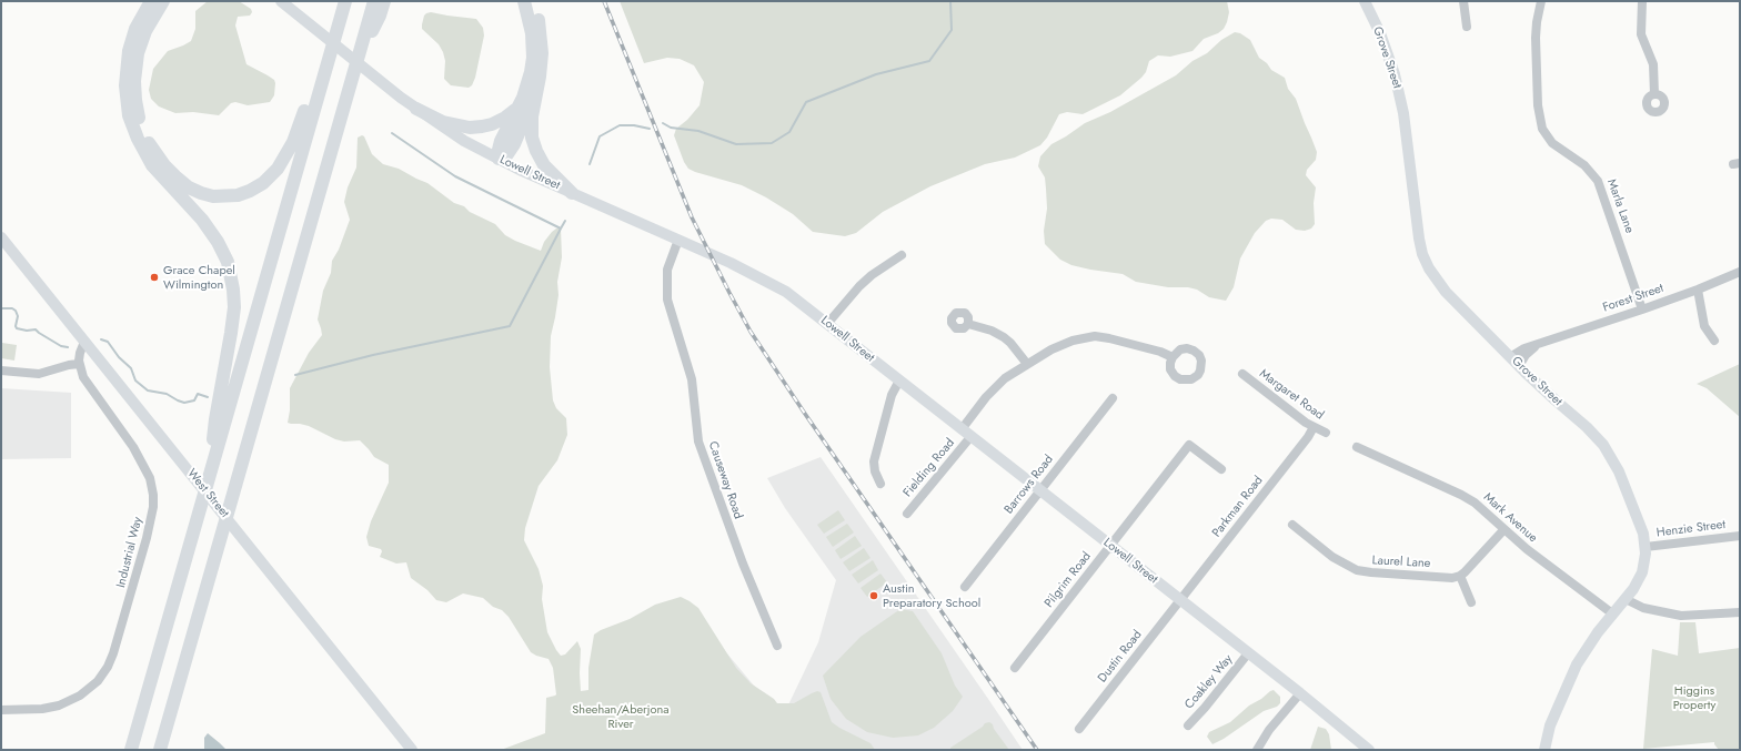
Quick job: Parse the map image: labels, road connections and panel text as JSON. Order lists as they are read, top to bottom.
{
  "streets": {
    "main road": ["Grove Street", "Lowell Street", "West Street"],
    "street": [
      "Marla Lane",
      "Forest Street",
      "Margaret Road",
      "Fielding Road",
      "Causeway Road",
      "Barrows Road",
      "Parkman Road",
      "Mark Avenue",
      "Henzie Street",
      "Industrial Way",
      "Laurel Lane",
      "Pilgrim Road",
      "Dustin Road",
      "Coakley Way"
    ]
  },
  "crossings": [
    ["Grove Street", "Forest Street"],
    ["Grove Street", "Mark Avenue"],
    ["Grove Street", "Henzie Street"],
    ["Lowell Street", "Fielding Road"],
    ["Lowell Street", "Causeway Road"],
    ["Lowell Street", "Barrows Road"],
    ["Lowell Street", "Parkman Road"],
    ["Lowell Street", "Pilgrim Road"],
    ["Lowell Street", "Dustin Road"],
    ["Lowell Street", "Coakley Way"],
    ["Marla Lane", "Forest Street"],
    ["Margaret Road", "Parkman Road"],
    ["Parkman Road", "Dustin Road"]
  ],
  "parks": ["Higgins Property", "Sheehan/Aberjona River"],
  "places": ["Grace Chapel Wilmington", "Austin Preparatory School"]
}
